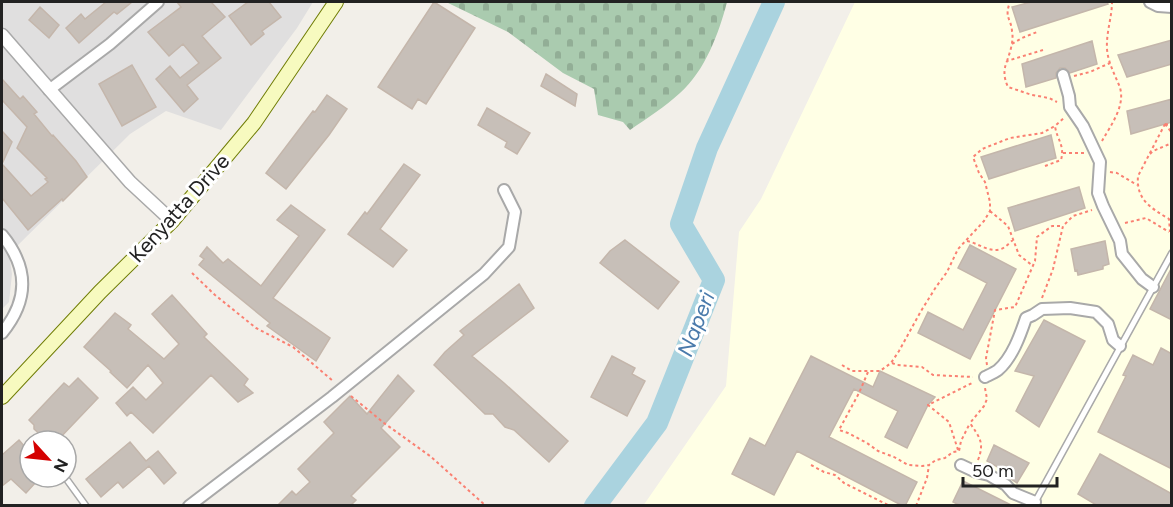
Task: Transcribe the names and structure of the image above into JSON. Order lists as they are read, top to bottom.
{
  "streets": {
    "main road": ["Kenyatta Drive"]
  },
  "water": ["Naperi"],
  "scale_bar": "50 m",
  "north": "bottom right"
}
